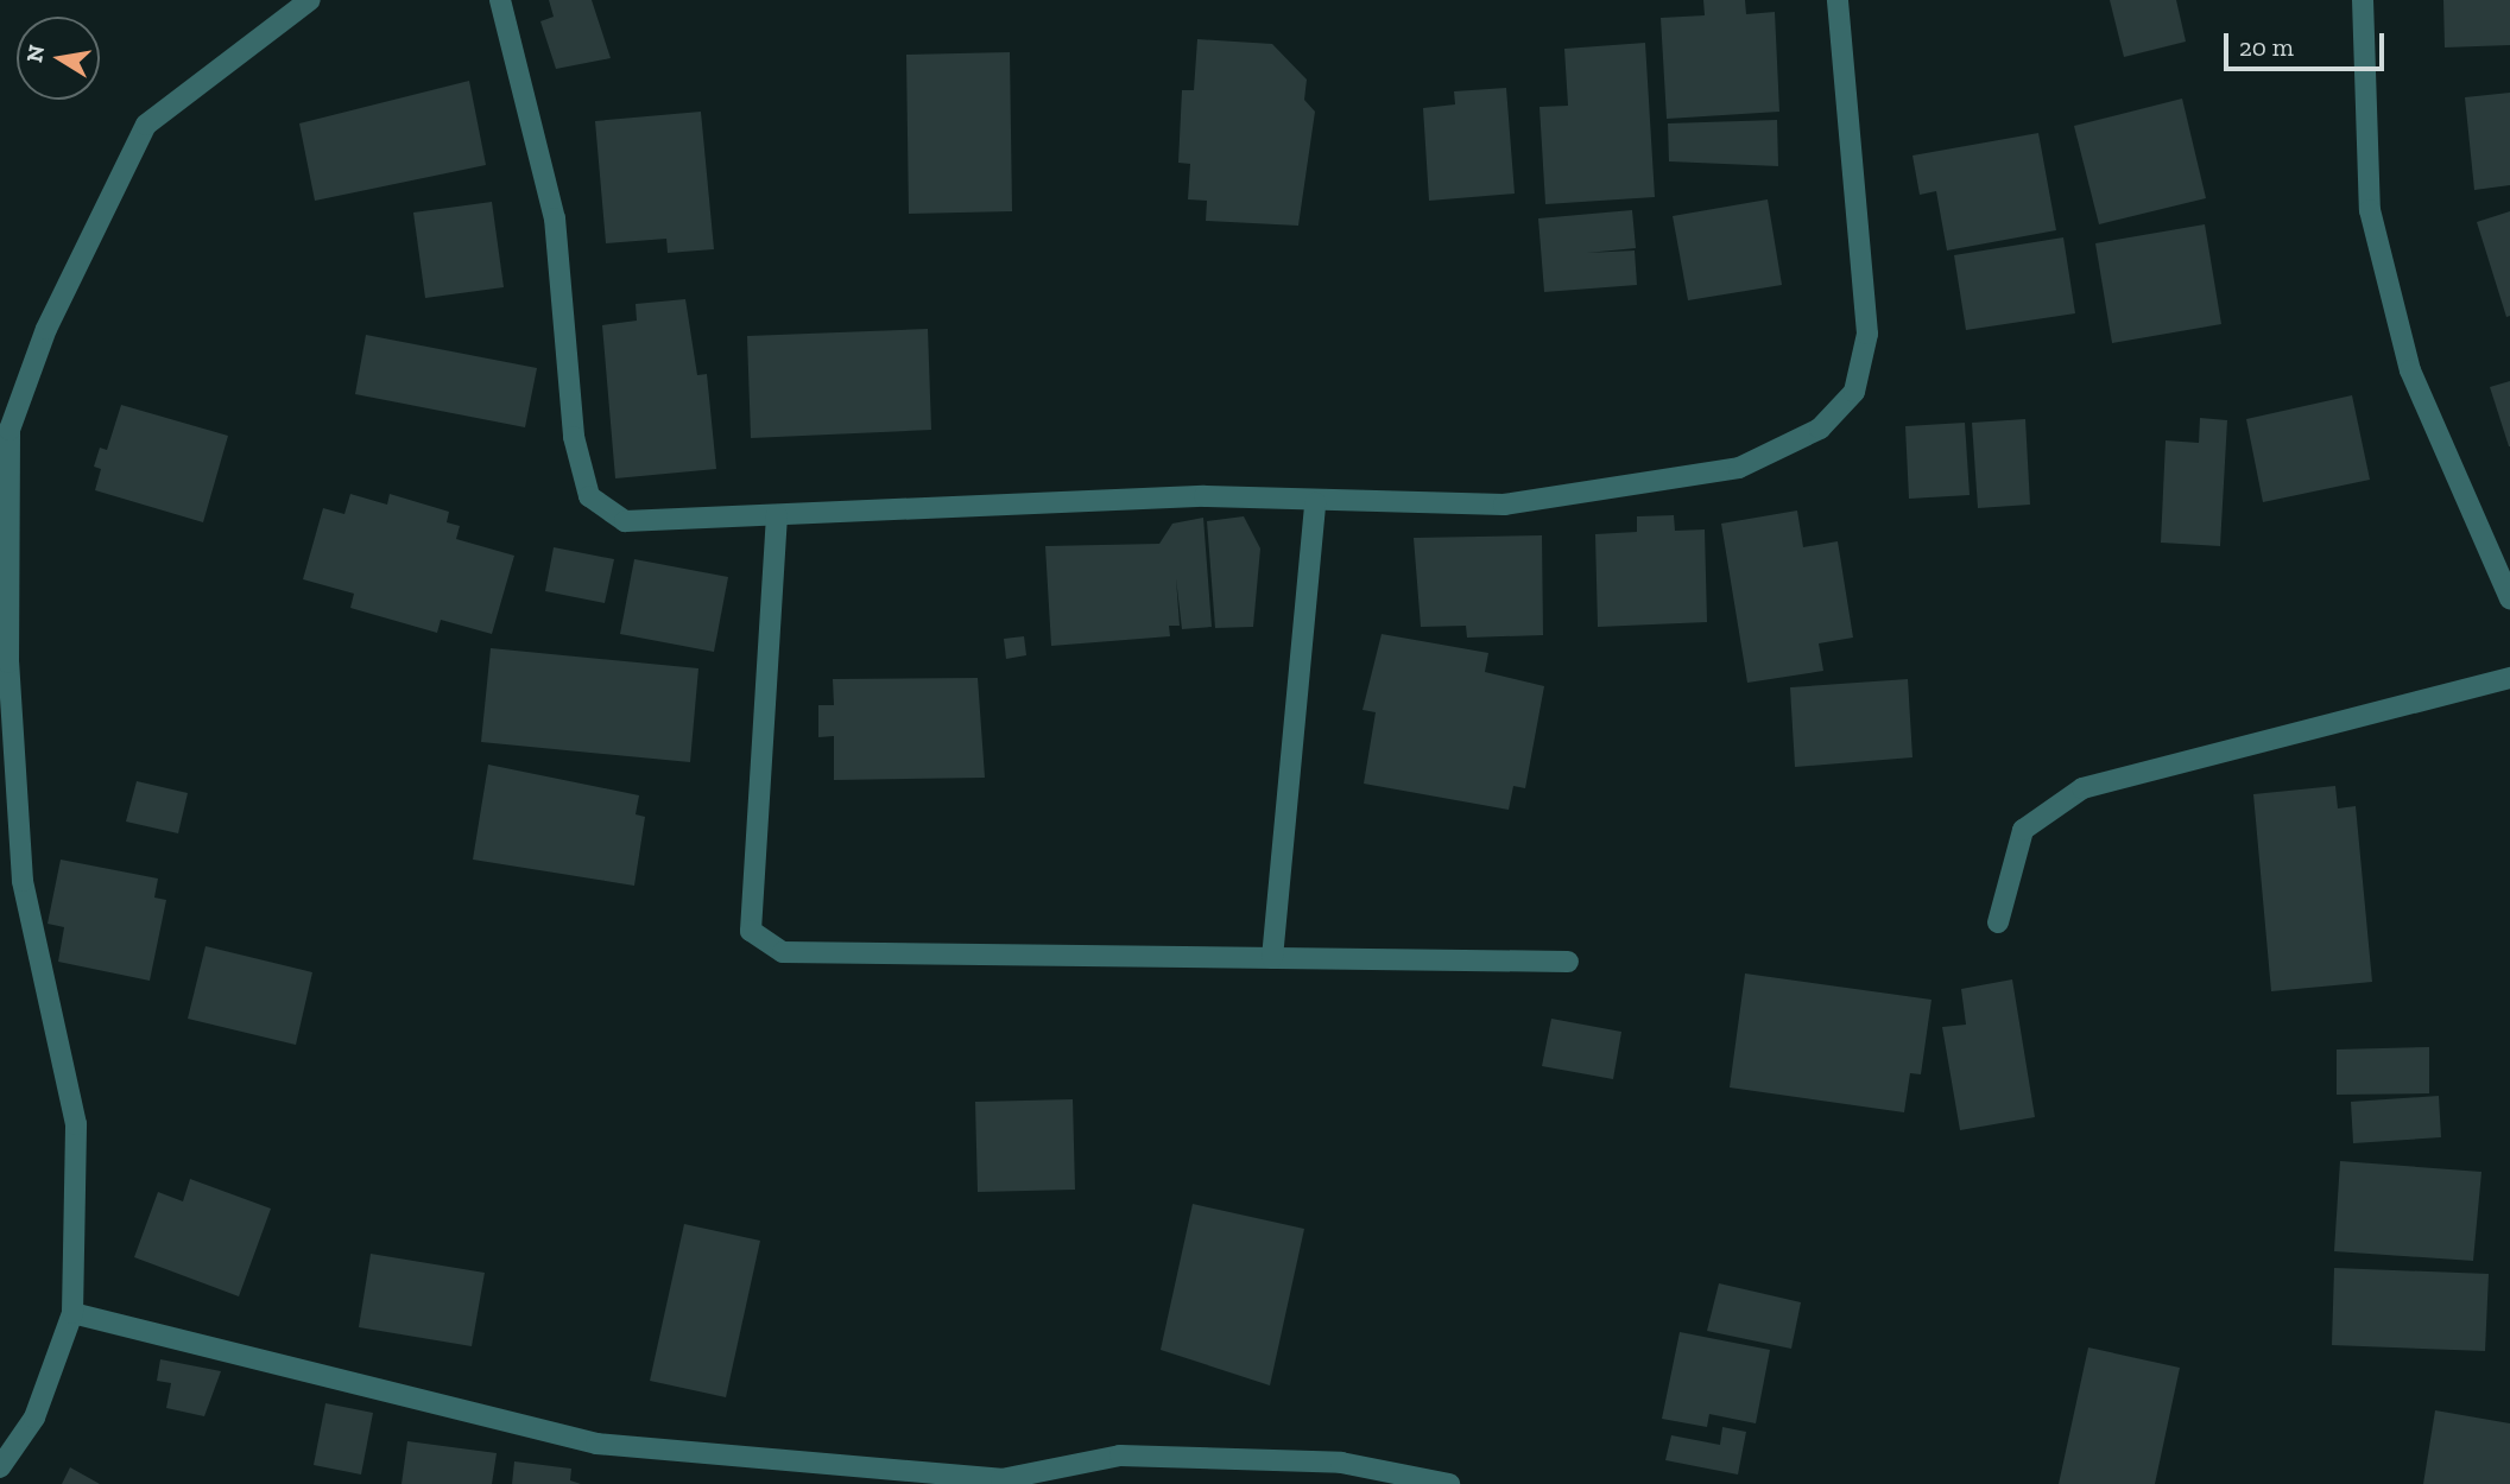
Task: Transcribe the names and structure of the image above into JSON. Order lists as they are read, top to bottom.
{
  "scale_bar": "20 m",
  "north": "left"
}
